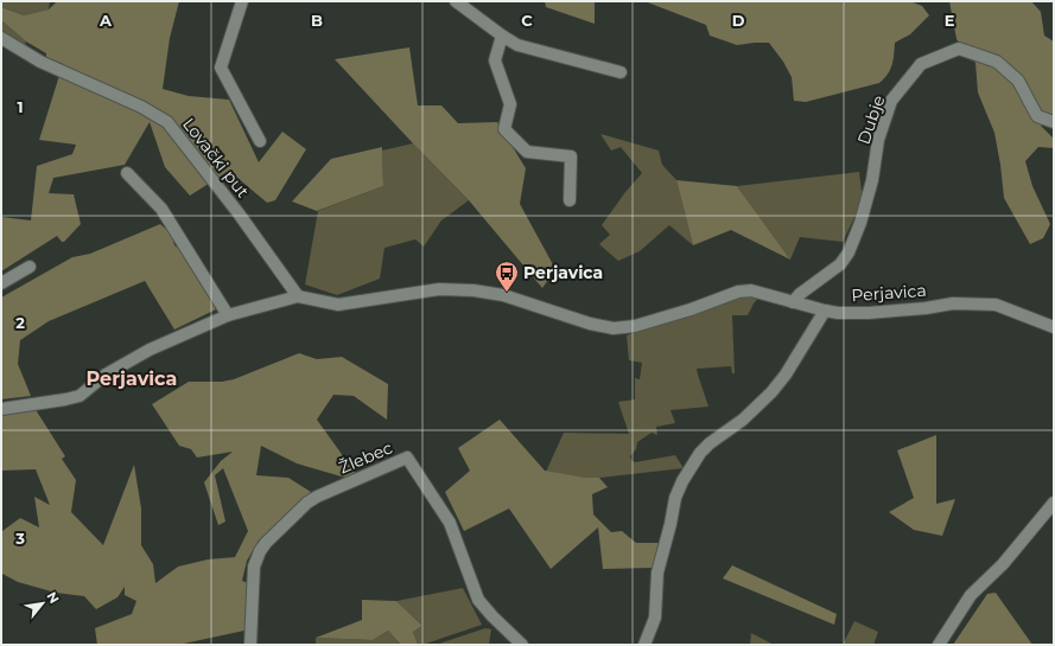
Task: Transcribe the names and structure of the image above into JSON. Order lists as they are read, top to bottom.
{
  "streets": {
    "street": [
      "Dubje",
      "Lovački put",
      "Perjavica",
      "Žlebec"
    ]
  },
  "crossings": [
    ["Dubje", "Perjavica"],
    ["Lovački put", "Perjavica"]
  ],
  "districts": ["Perjavica"],
  "places": {
    "bus stop": ["Perjavica"]
  },
  "north": "top right",
  "grid": {
    "columns": [
      "A",
      "B",
      "C",
      "D",
      "E"
    ],
    "rows": ["1", "2", "3"]
  }
}
